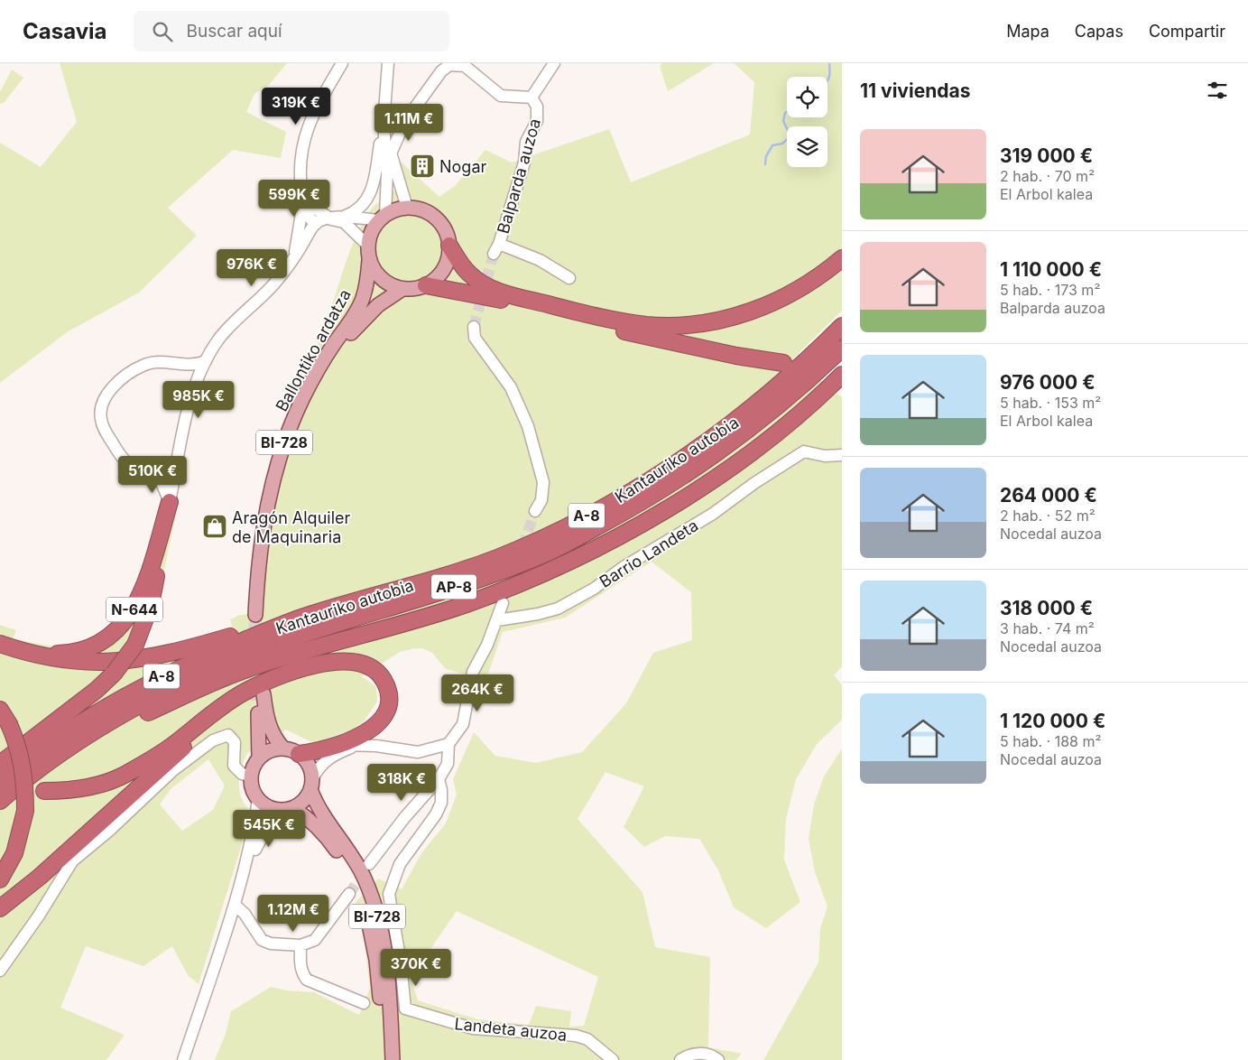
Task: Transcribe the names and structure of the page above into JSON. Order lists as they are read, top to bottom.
{
  "streets": {
    "highway": [
      "Kantauriko autobia",
      "A-8",
      "AP-8",
      "N-644"
    ],
    "main road": ["Ballontiko ardatza", "BI-728"],
    "street": ["Balparda auzoa", "Barrio Landeta", "Landeta auzoa"]
  },
  "crossings": [
    ["Ballontiko ardatza", "BI-728"],
    ["Kantauriko autobia", "N-644"]
  ],
  "places": {
    "building": ["Nogar"],
    "shop": ["Aragón Alquiler de Maquinaria"]
  },
  "page": {
    "header": "Casavia",
    "search": "Buscar aquí",
    "nav": ["Mapa", "Capas", "Compartir"],
    "heading": "11 viviendas",
    "price": [
      "319K €",
      "1.11M €",
      "599K €",
      "976K €",
      "985K €",
      "510K €",
      "264K €",
      "318K €",
      "545K €",
      "1.12M €",
      "370K €"
    ],
    "list": [
      {
        "name": "319 000 €",
        "note": "2 hab. · 70 m² · El Arbol kalea"
      },
      {
        "name": "1 110 000 €",
        "note": "5 hab. · 173 m² · Balparda auzoa"
      },
      {
        "name": "976 000 €",
        "note": "5 hab. · 153 m² · El Arbol kalea"
      },
      {
        "name": "264 000 €",
        "note": "2 hab. · 52 m² · Nocedal auzoa"
      },
      {
        "name": "318 000 €",
        "note": "3 hab. · 74 m² · Nocedal auzoa"
      },
      {
        "name": "1 120 000 €",
        "note": "5 hab. · 188 m² · Nocedal auzoa"
      }
    ]
  }
}
